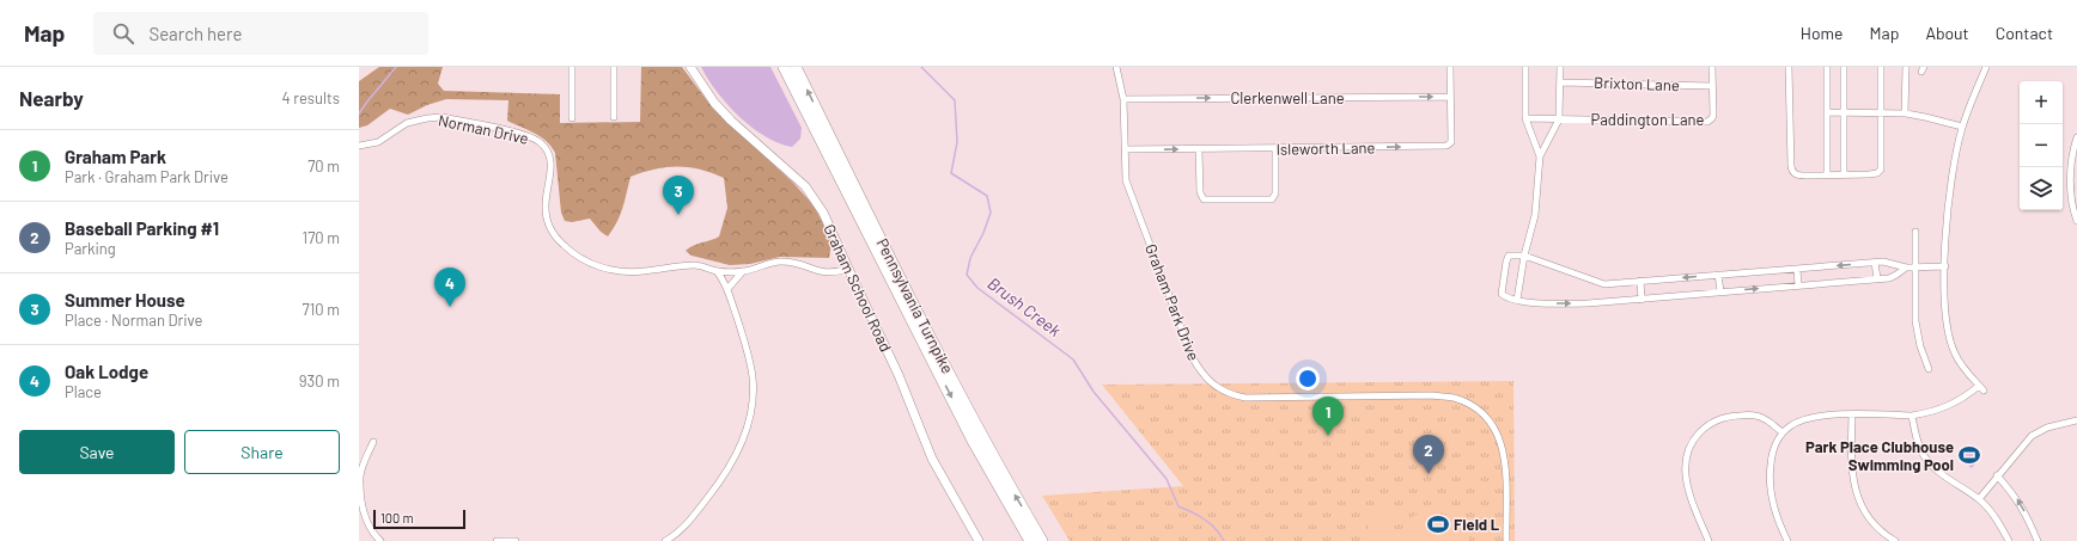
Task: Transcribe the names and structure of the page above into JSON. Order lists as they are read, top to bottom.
{
  "streets": {
    "highway": ["Pennsylvania Turnpike"],
    "street": [
      "Brixton Lane",
      "Clerkenwell Lane",
      "Paddington Lane",
      "Norman Drive",
      "Isleworth Lane",
      "Graham School Road",
      "Graham Park Drive"
    ]
  },
  "crossings": [
    ["Brixton Lane", "Paddington Lane"],
    ["Clerkenwell Lane", "Isleworth Lane"],
    ["Clerkenwell Lane", "Graham Park Drive"],
    ["Norman Drive", "Graham School Road"],
    ["Isleworth Lane", "Graham Park Drive"]
  ],
  "one_way": ["Clerkenwell Lane", "Isleworth Lane"],
  "water": ["Brush Creek"],
  "places": {
    "sports": ["Park Place Clubhouse Swimming Pool", "Field L"]
  },
  "scale_bar": "100 m",
  "page": {
    "header": "Map",
    "search": "Search here",
    "nav": [
      "Home",
      "Map",
      "About",
      "Contact"
    ],
    "heading": ["Nearby", "4 results"],
    "map_buttons": ["+", "−"],
    "list": [
      {
        "mark": "1",
        "name": "Graham Park",
        "note": "Park · Graham Park Drive",
        "value": "70 m"
      },
      {
        "mark": "2",
        "name": "Baseball Parking #1",
        "note": "Parking",
        "value": "170 m"
      },
      {
        "mark": "3",
        "name": "Summer House",
        "note": "Place · Norman Drive",
        "value": "710 m"
      },
      {
        "mark": "4",
        "name": "Oak Lodge",
        "note": "Place",
        "value": "930 m"
      }
    ],
    "pins": [
      "3",
      "4",
      "1",
      "2"
    ],
    "buttons": ["Save", "Share"],
    "scale": "100 m"
  }
}
